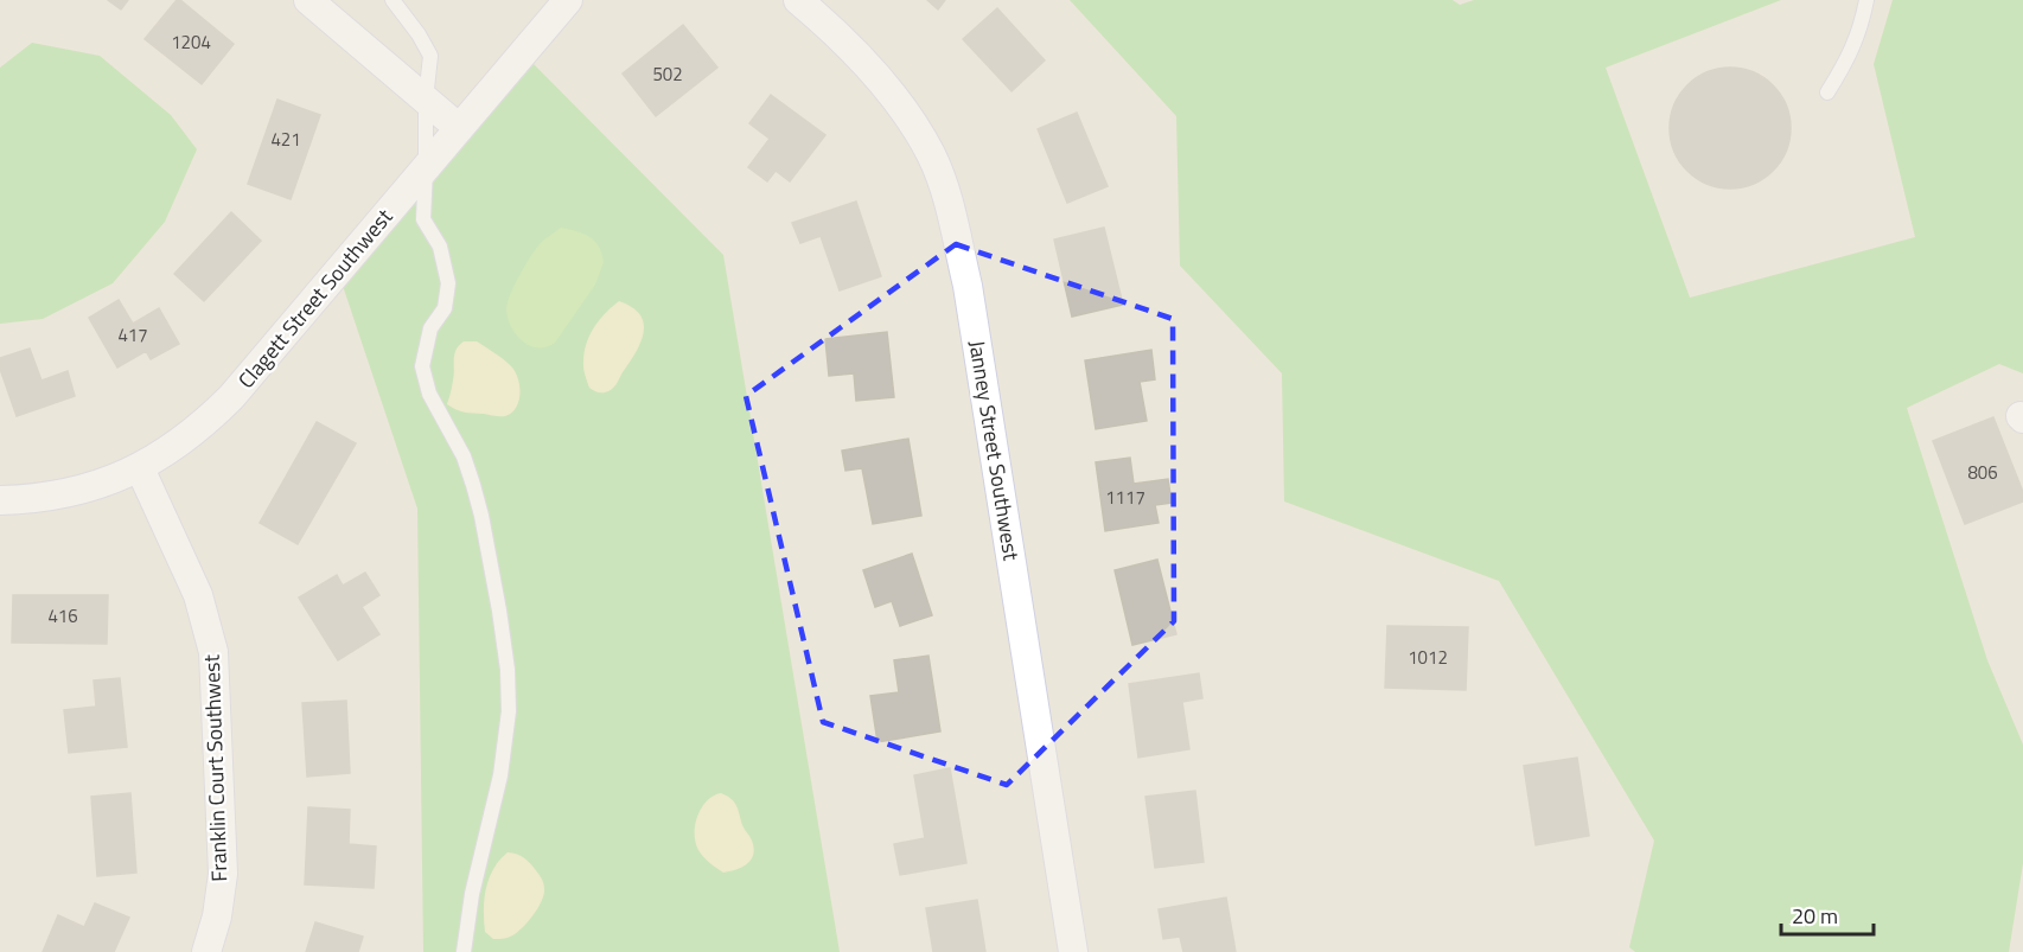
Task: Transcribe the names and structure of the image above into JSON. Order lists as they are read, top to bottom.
{
  "streets": {
    "street": ["Clagett Street Southwest", "Janney Street Southwest", "Franklin Court Southwest"]
  },
  "crossings": [
    ["Clagett Street Southwest", "Franklin Court Southwest"]
  ],
  "house_numbers": [
    "1204",
    "502",
    "421",
    "417",
    "806",
    "1117",
    "416",
    "1012"
  ],
  "scale_bar": "20 m"
}
